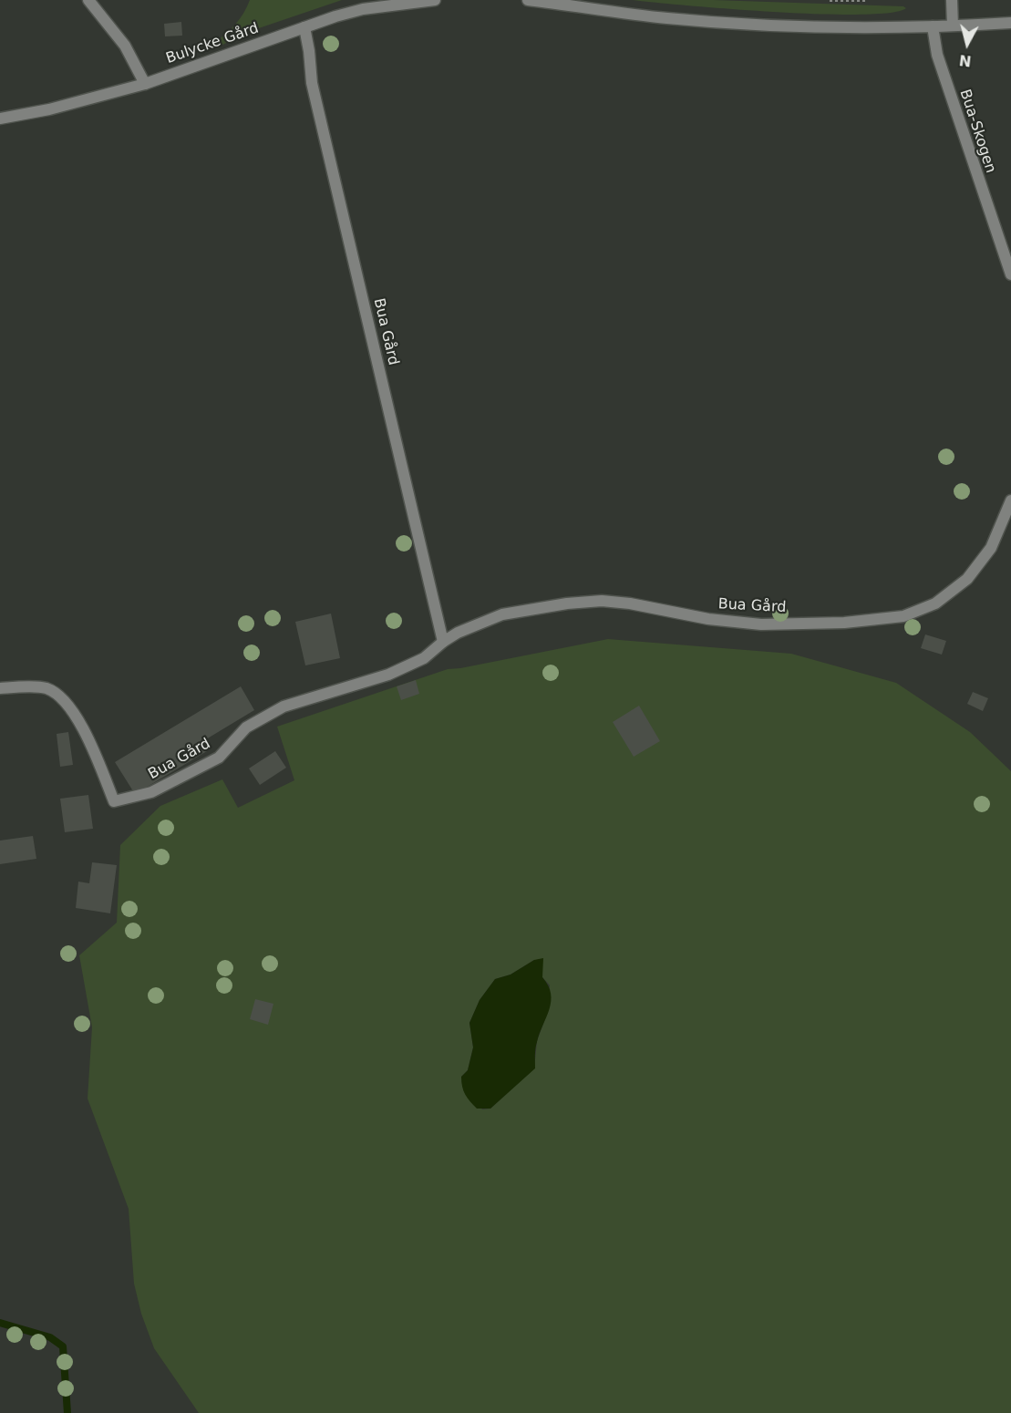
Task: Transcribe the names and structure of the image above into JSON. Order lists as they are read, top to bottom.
{
  "streets": {
    "street": ["Bulycke Gård", "Bua-Skogen", "Bua Gård"]
  },
  "crossings": [
    ["Bulycke Gård", "Bua Gård"]
  ],
  "north": "bottom"
}
